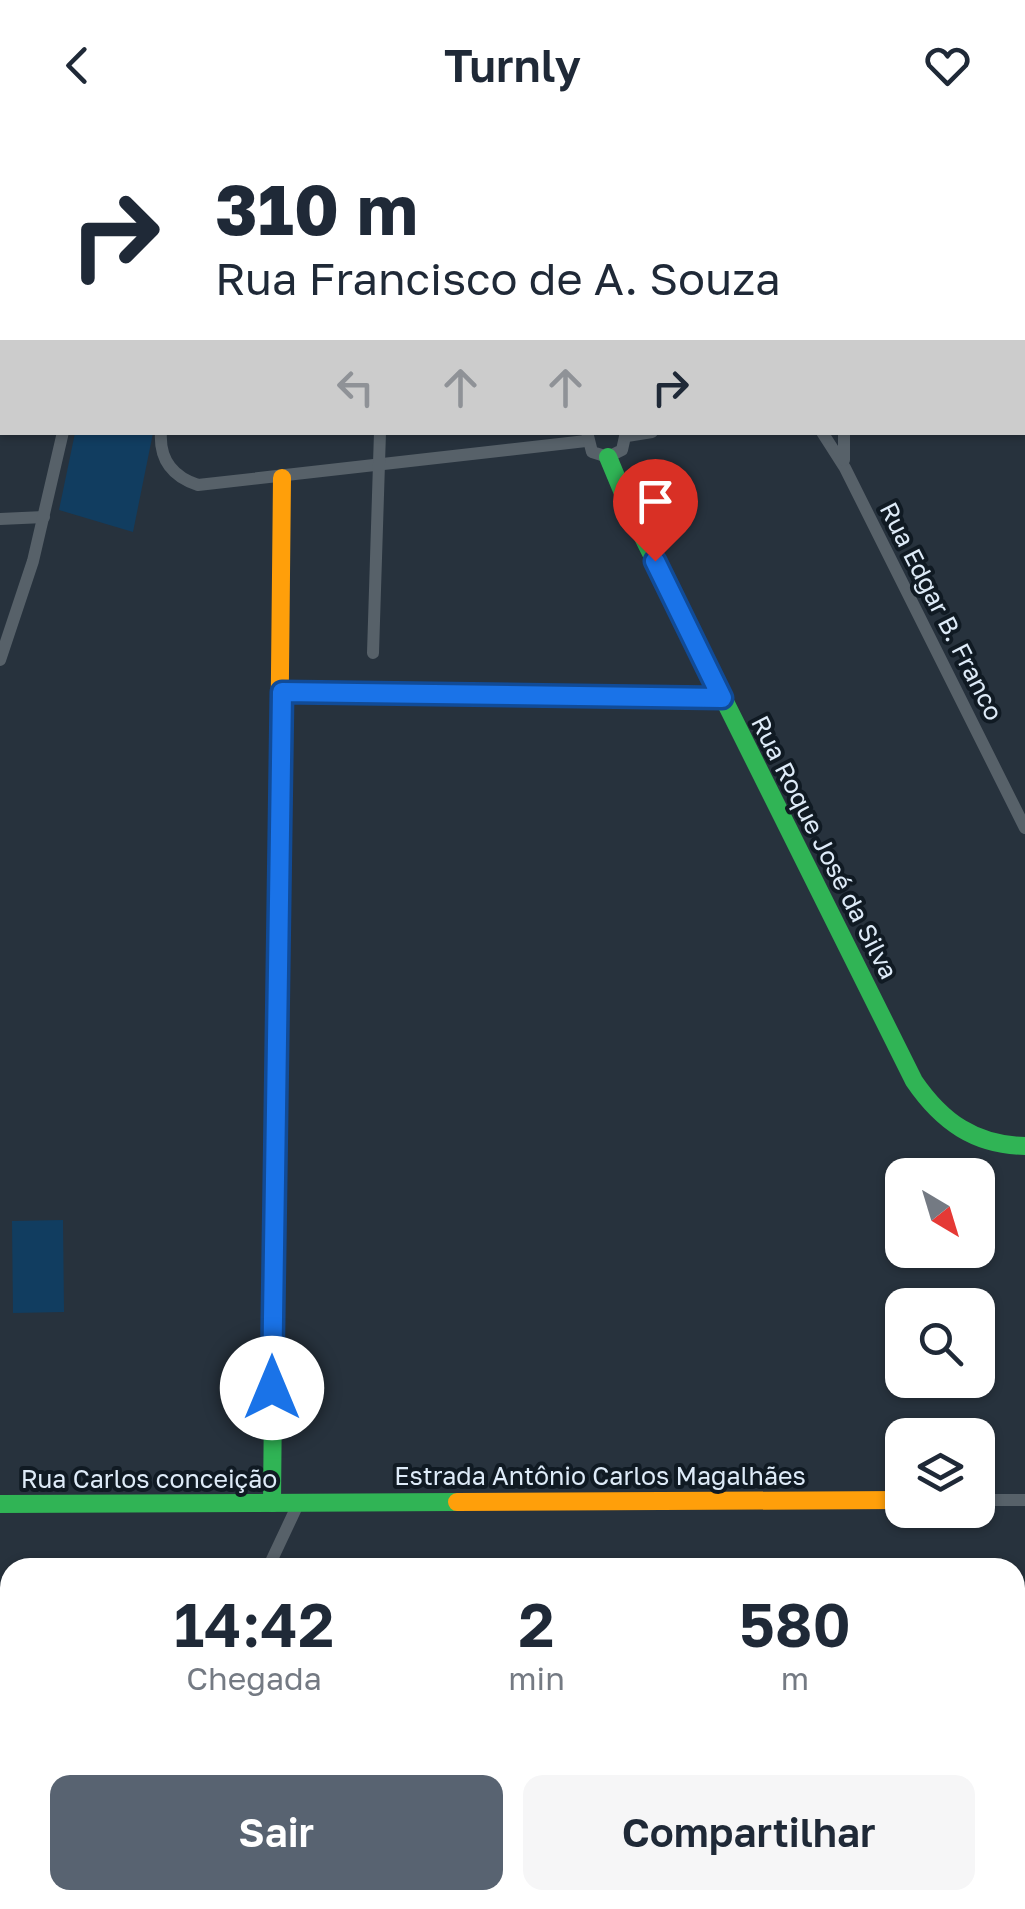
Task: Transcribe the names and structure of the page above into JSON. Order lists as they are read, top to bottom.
{
  "streets": {
    "street": [
      "Rua Edgar B. Franco",
      "Rua Roque José da Silva",
      "Estrada Antônio Carlos Magalhães",
      "Rua Carlos conceição"
    ]
  },
  "crossings": [
    ["Estrada Antônio Carlos Magalhães", "Rua Carlos conceição"]
  ],
  "north": "bottom right",
  "page": {
    "header": "Turnly",
    "turn": ["310 m", "Rua Francisco de A. Souza"],
    "eta": [
      "14:42",
      "Chegada",
      "2",
      "min",
      "580",
      "m"
    ],
    "buttons": ["Sair", "Compartilhar"]
  }
}
